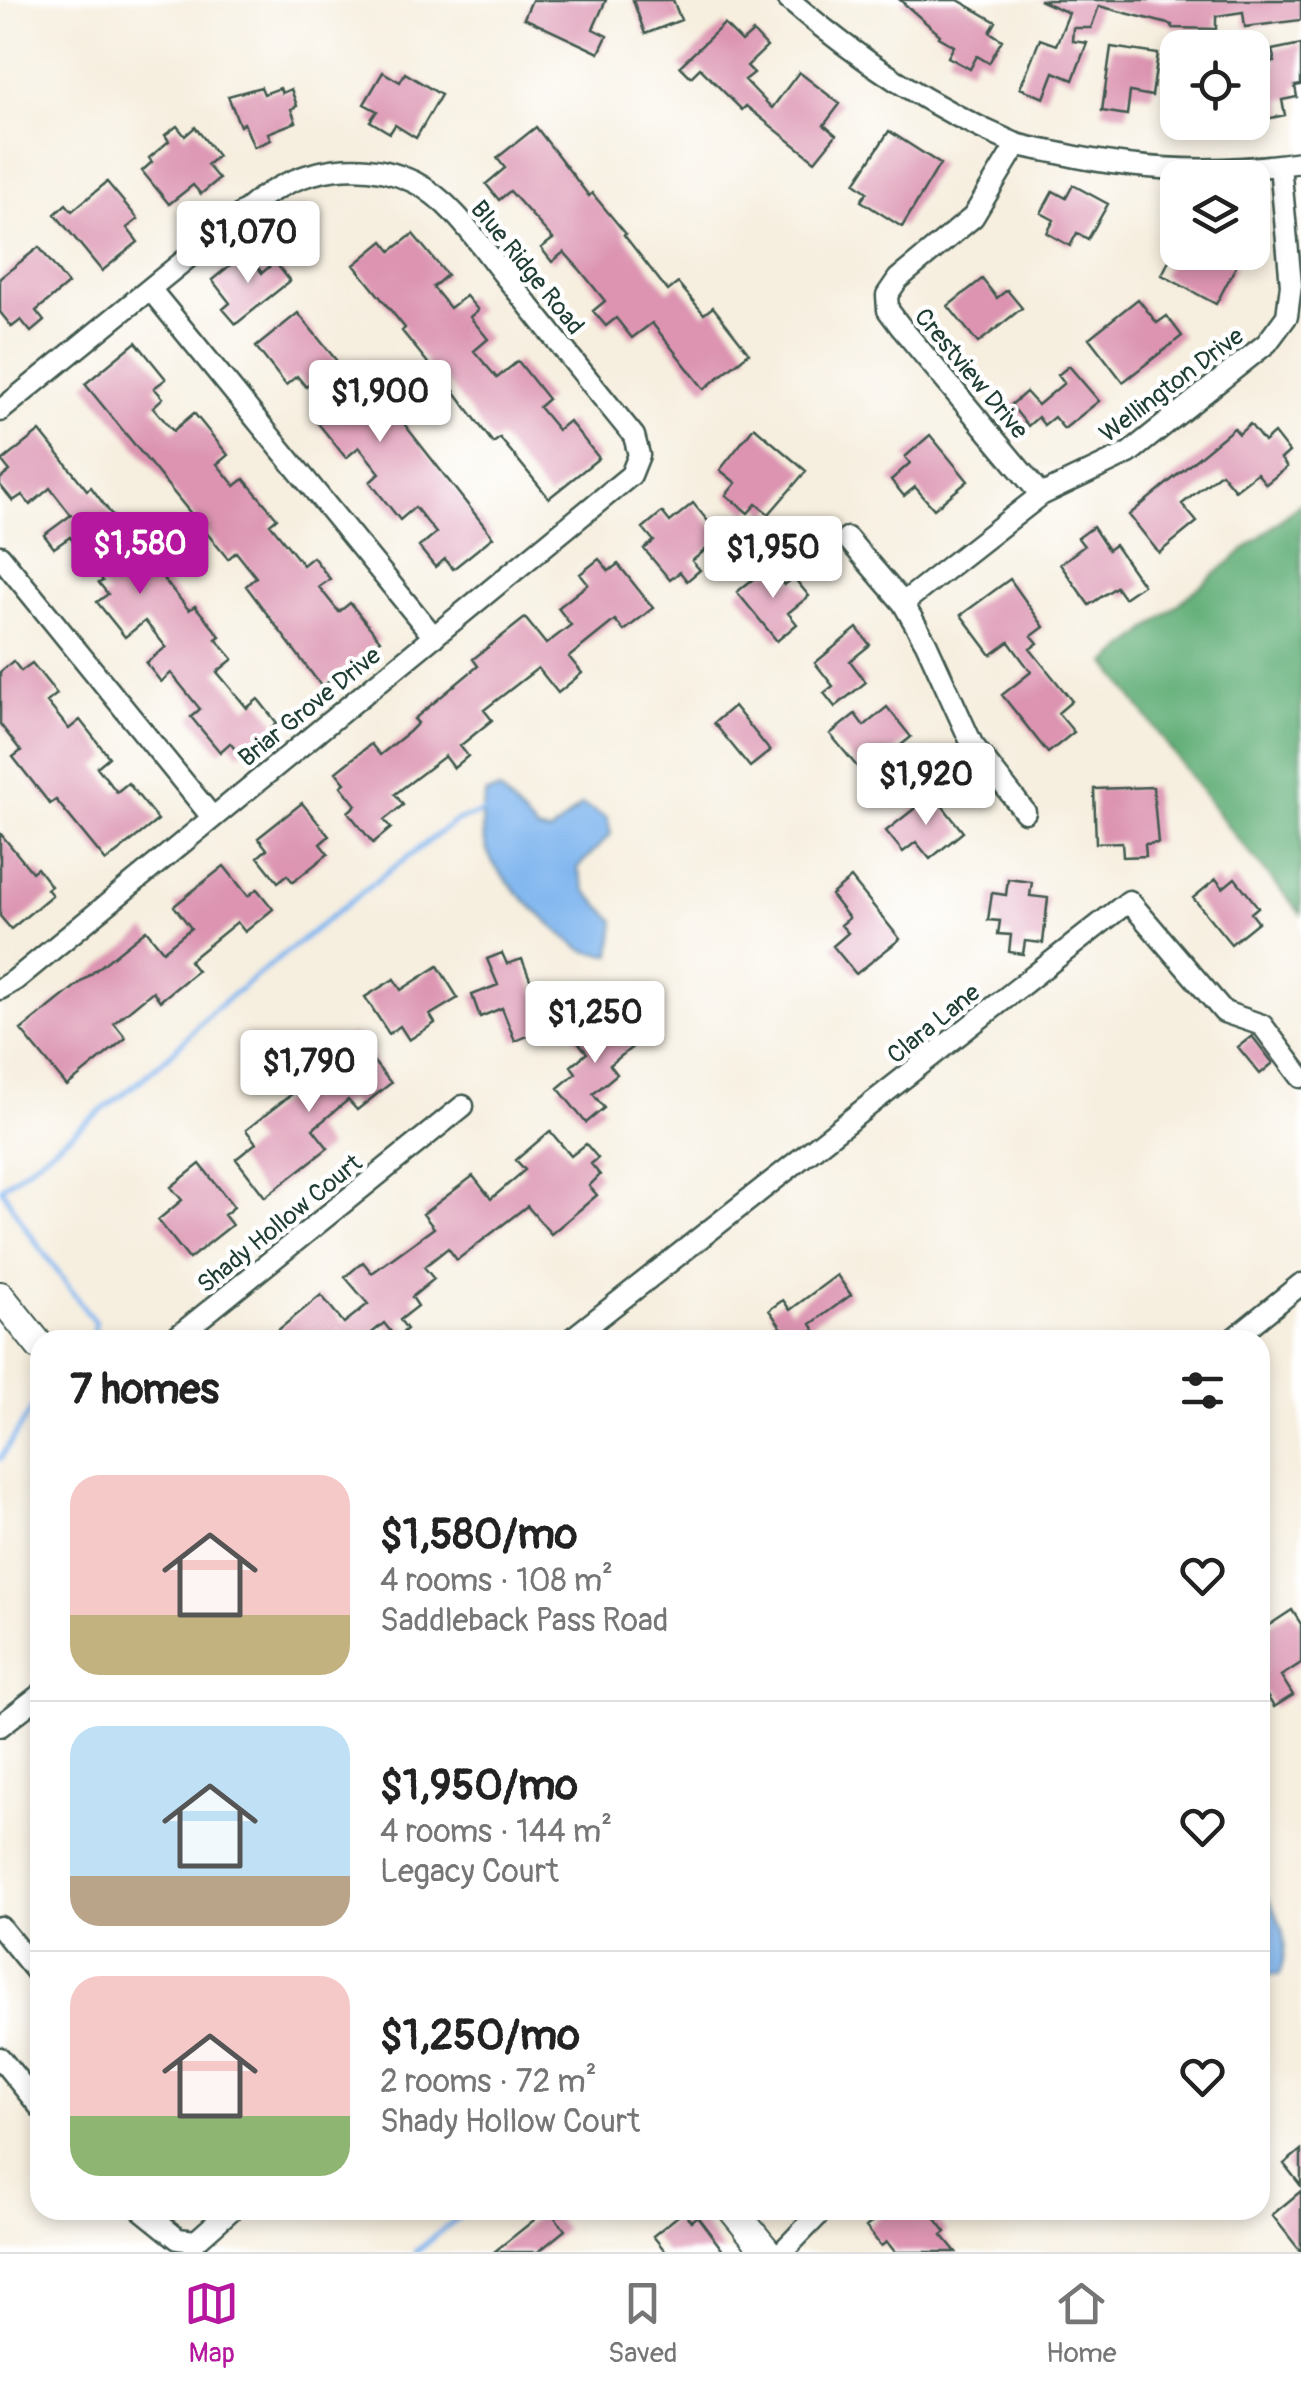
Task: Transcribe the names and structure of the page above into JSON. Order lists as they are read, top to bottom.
{
  "streets": {
    "street": [
      "Blue Ridge Road",
      "Crestview Drive",
      "Wellington Drive",
      "Briar Grove Drive",
      "Clara Lane",
      "Shady Hollow Court"
    ]
  },
  "crossings": [
    ["Blue Ridge Road", "Briar Grove Drive"],
    ["Crestview Drive", "Wellington Drive"]
  ],
  "page": {
    "price": [
      "$1,070",
      "$1,900",
      "$1,580",
      "$1,950",
      "$1,920",
      "$1,250",
      "$1,790"
    ],
    "heading": "7 homes",
    "list": [
      {
        "name": "$1,580/mo",
        "note": "4 rooms · 108 m² · Saddleback Pass Road"
      },
      {
        "name": "$1,950/mo",
        "note": "4 rooms · 144 m² · Legacy Court"
      },
      {
        "name": "$1,250/mo",
        "note": "2 rooms · 72 m² · Shady Hollow Court"
      }
    ],
    "tabs": ["Map", "Saved", "Home"]
  }
}
